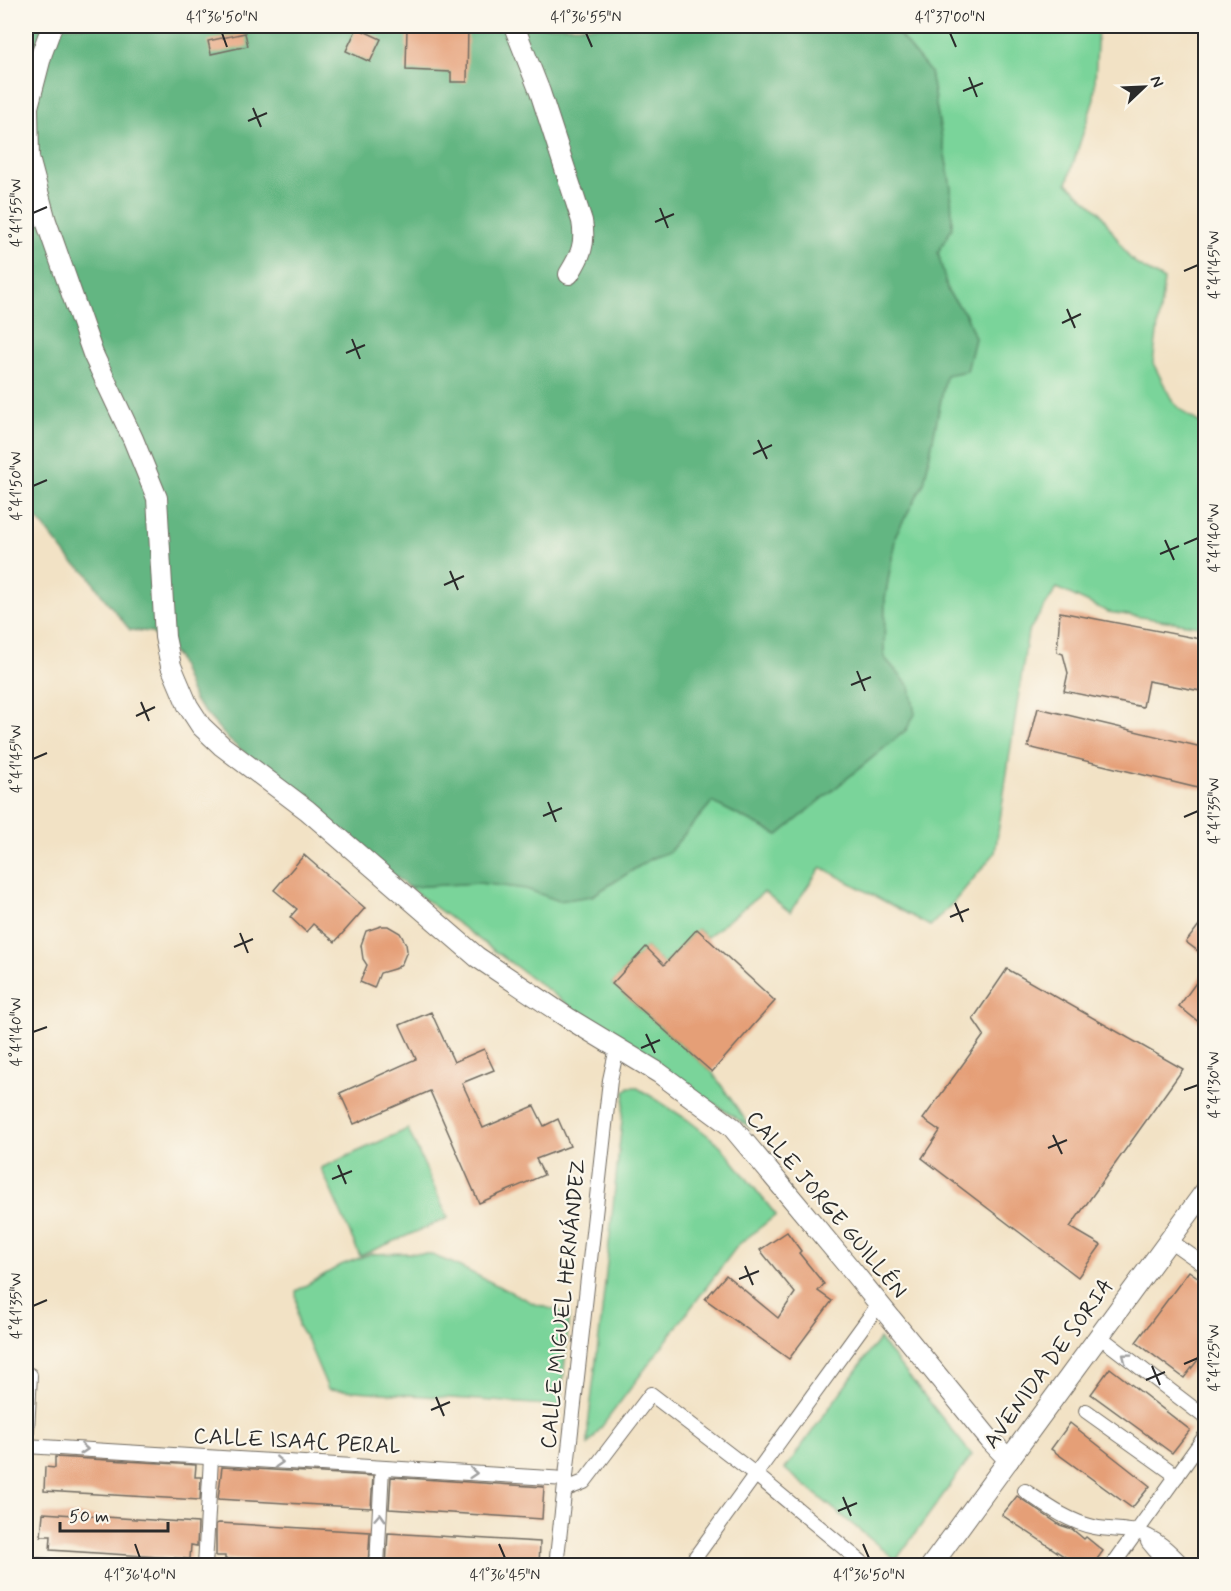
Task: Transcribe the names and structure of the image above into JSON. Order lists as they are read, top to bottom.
{
  "streets": {
    "street": [
      "CALLE JORGE GUILLÉN",
      "CALLE MIGUEL HERNÁNDEZ",
      "AVENIDA DE SORIA",
      "CALLE ISAAC PERAL"
    ]
  },
  "crossings": [
    ["CALLE JORGE GUILLÉN", "CALLE MIGUEL HERNÁNDEZ"],
    ["CALLE JORGE GUILLÉN", "AVENIDA DE SORIA"],
    ["CALLE MIGUEL HERNÁNDEZ", "CALLE ISAAC PERAL"]
  ],
  "one_way": ["CALLE ISAAC PERAL"],
  "scale_bar": "50 m",
  "north": "top right",
  "coordinates": [
    "41°36'50\"N",
    "41°36'55\"N",
    "41°37'00\"N",
    "4°41'55\"W",
    "4°41'45\"W",
    "4°41'50\"W",
    "4°41'40\"W",
    "4°41'35\"W",
    "4°41'30\"W",
    "4°41'25\"W",
    "41°36'40\"N",
    "41°36'45\"N"
  ]
}
